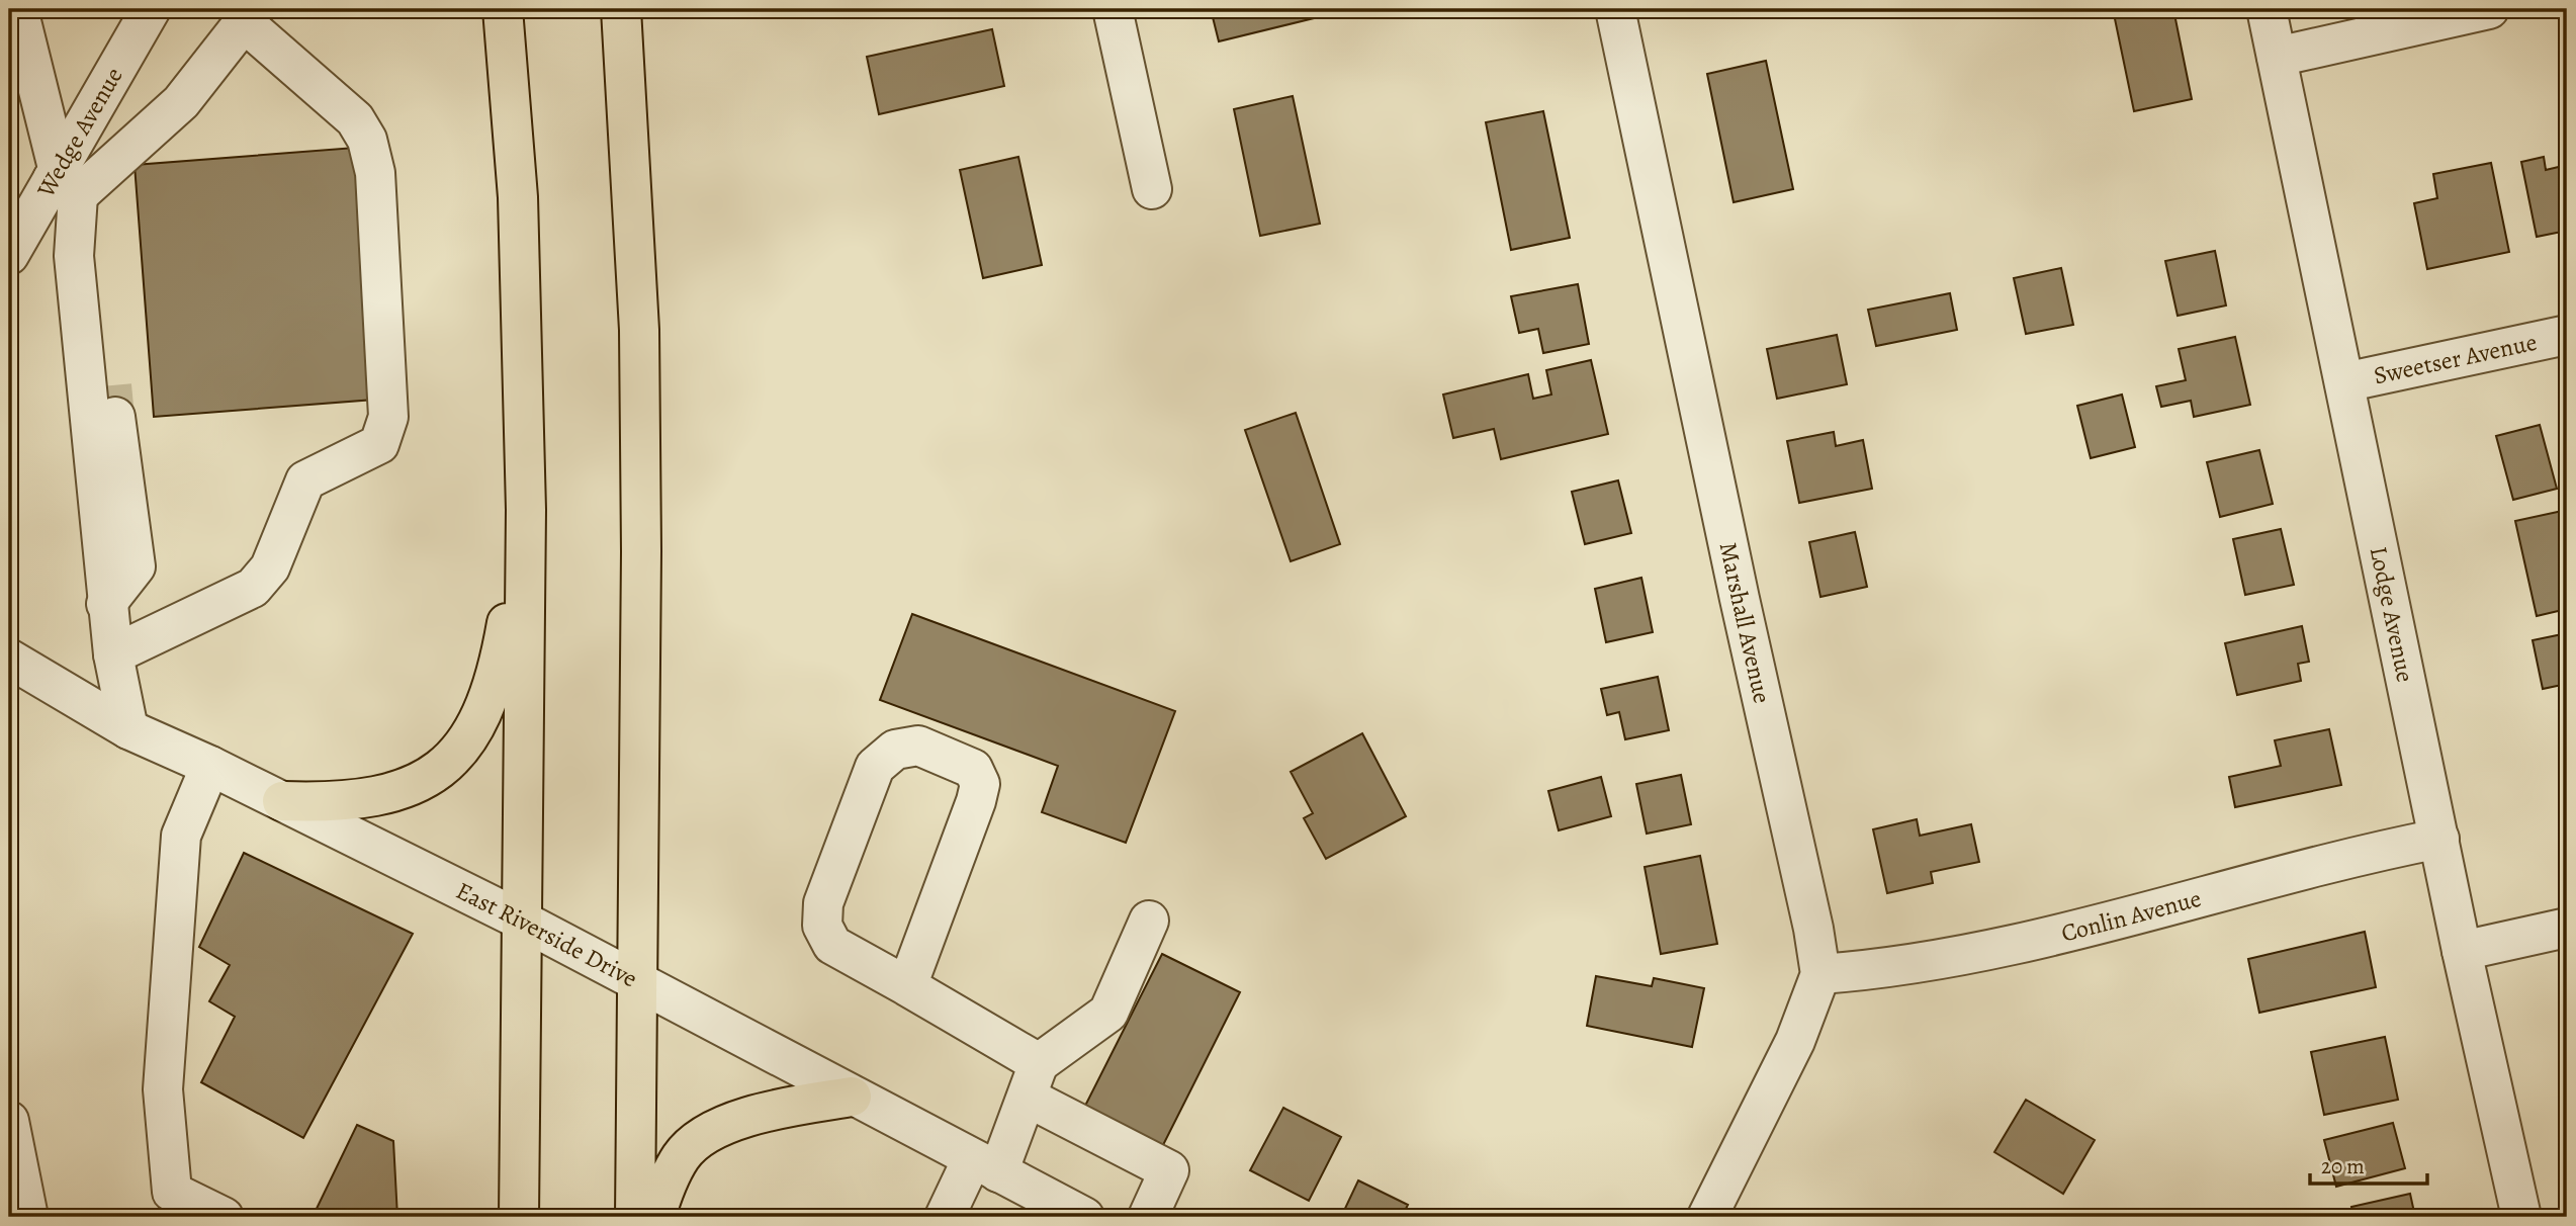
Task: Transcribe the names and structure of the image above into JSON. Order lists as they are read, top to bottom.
{
  "streets": {
    "street": [
      "Wedge Avenue",
      "Sweetser Avenue",
      "Lodge Avenue",
      "Marshall Avenue",
      "Conlin Avenue",
      "East Riverside Drive"
    ]
  },
  "crossings": [
    ["Sweetser Avenue", "Lodge Avenue"],
    ["Lodge Avenue", "Conlin Avenue"],
    ["Marshall Avenue", "Conlin Avenue"]
  ],
  "scale_bar": "20 m"
}
